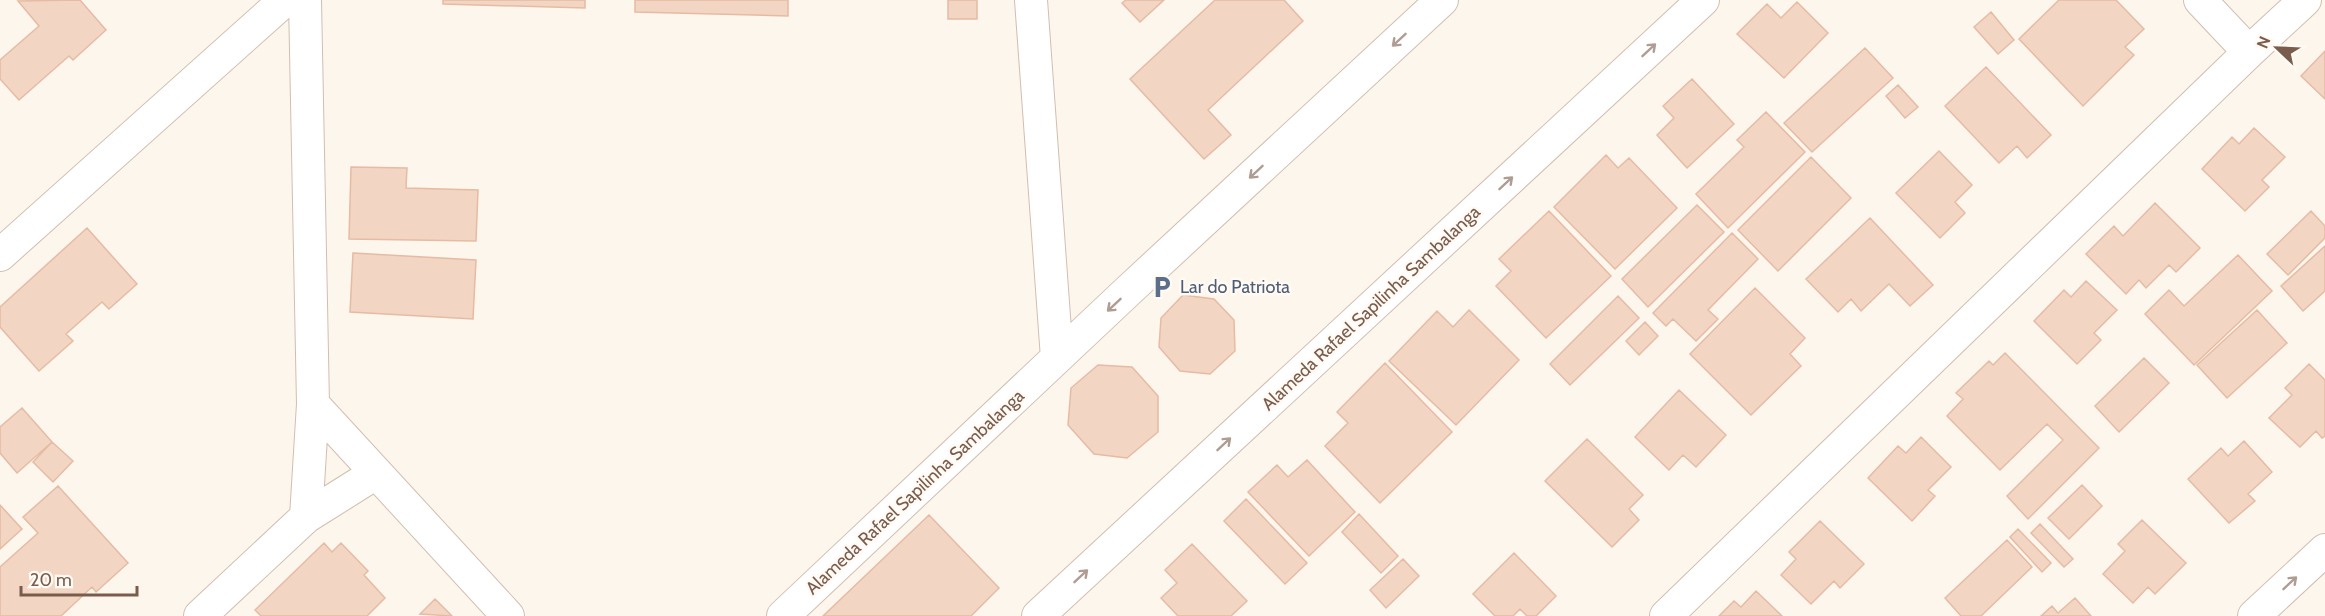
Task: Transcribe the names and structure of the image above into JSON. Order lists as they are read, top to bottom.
{
  "streets": {
    "street": ["Alameda Rafael Sapilinha Sambalanga"]
  },
  "places": {
    "parking": ["Lar do Patriota"]
  },
  "scale_bar": "20 m",
  "north": "top left"
}
